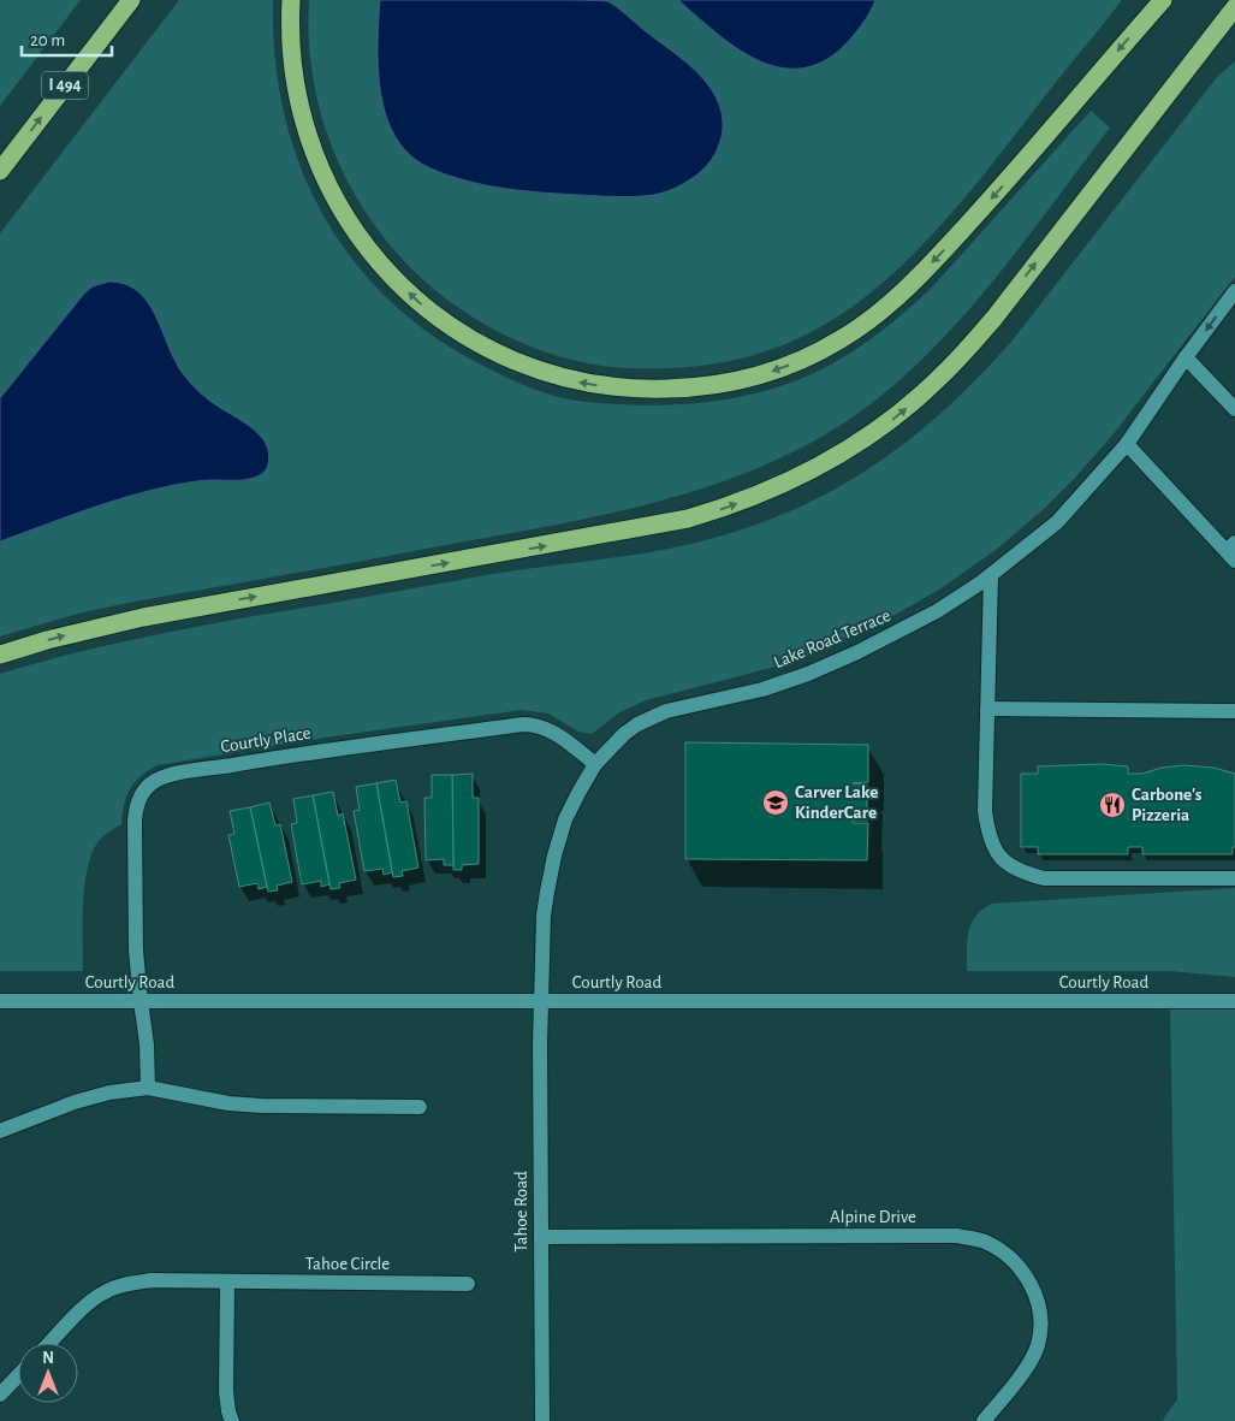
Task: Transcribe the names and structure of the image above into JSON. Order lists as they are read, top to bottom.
{
  "streets": {
    "highway": ["I 494"],
    "street": [
      "Lake Road Terrace",
      "Courtly Place",
      "Courtly Road",
      "Tahoe Road",
      "Alpine Drive",
      "Tahoe Circle"
    ]
  },
  "crossings": [
    ["Lake Road Terrace", "Courtly Place"],
    ["Lake Road Terrace", "Courtly Road"],
    ["Lake Road Terrace", "Tahoe Road"],
    ["Courtly Place", "Courtly Road"],
    ["Courtly Road", "Tahoe Road"],
    ["Tahoe Road", "Alpine Drive"]
  ],
  "places": {
    "school or university": ["Carver Lake KinderCare"],
    "restaurant": ["Carbone's Pizzeria"]
  },
  "scale_bar": "20 m",
  "north": "top"
}
